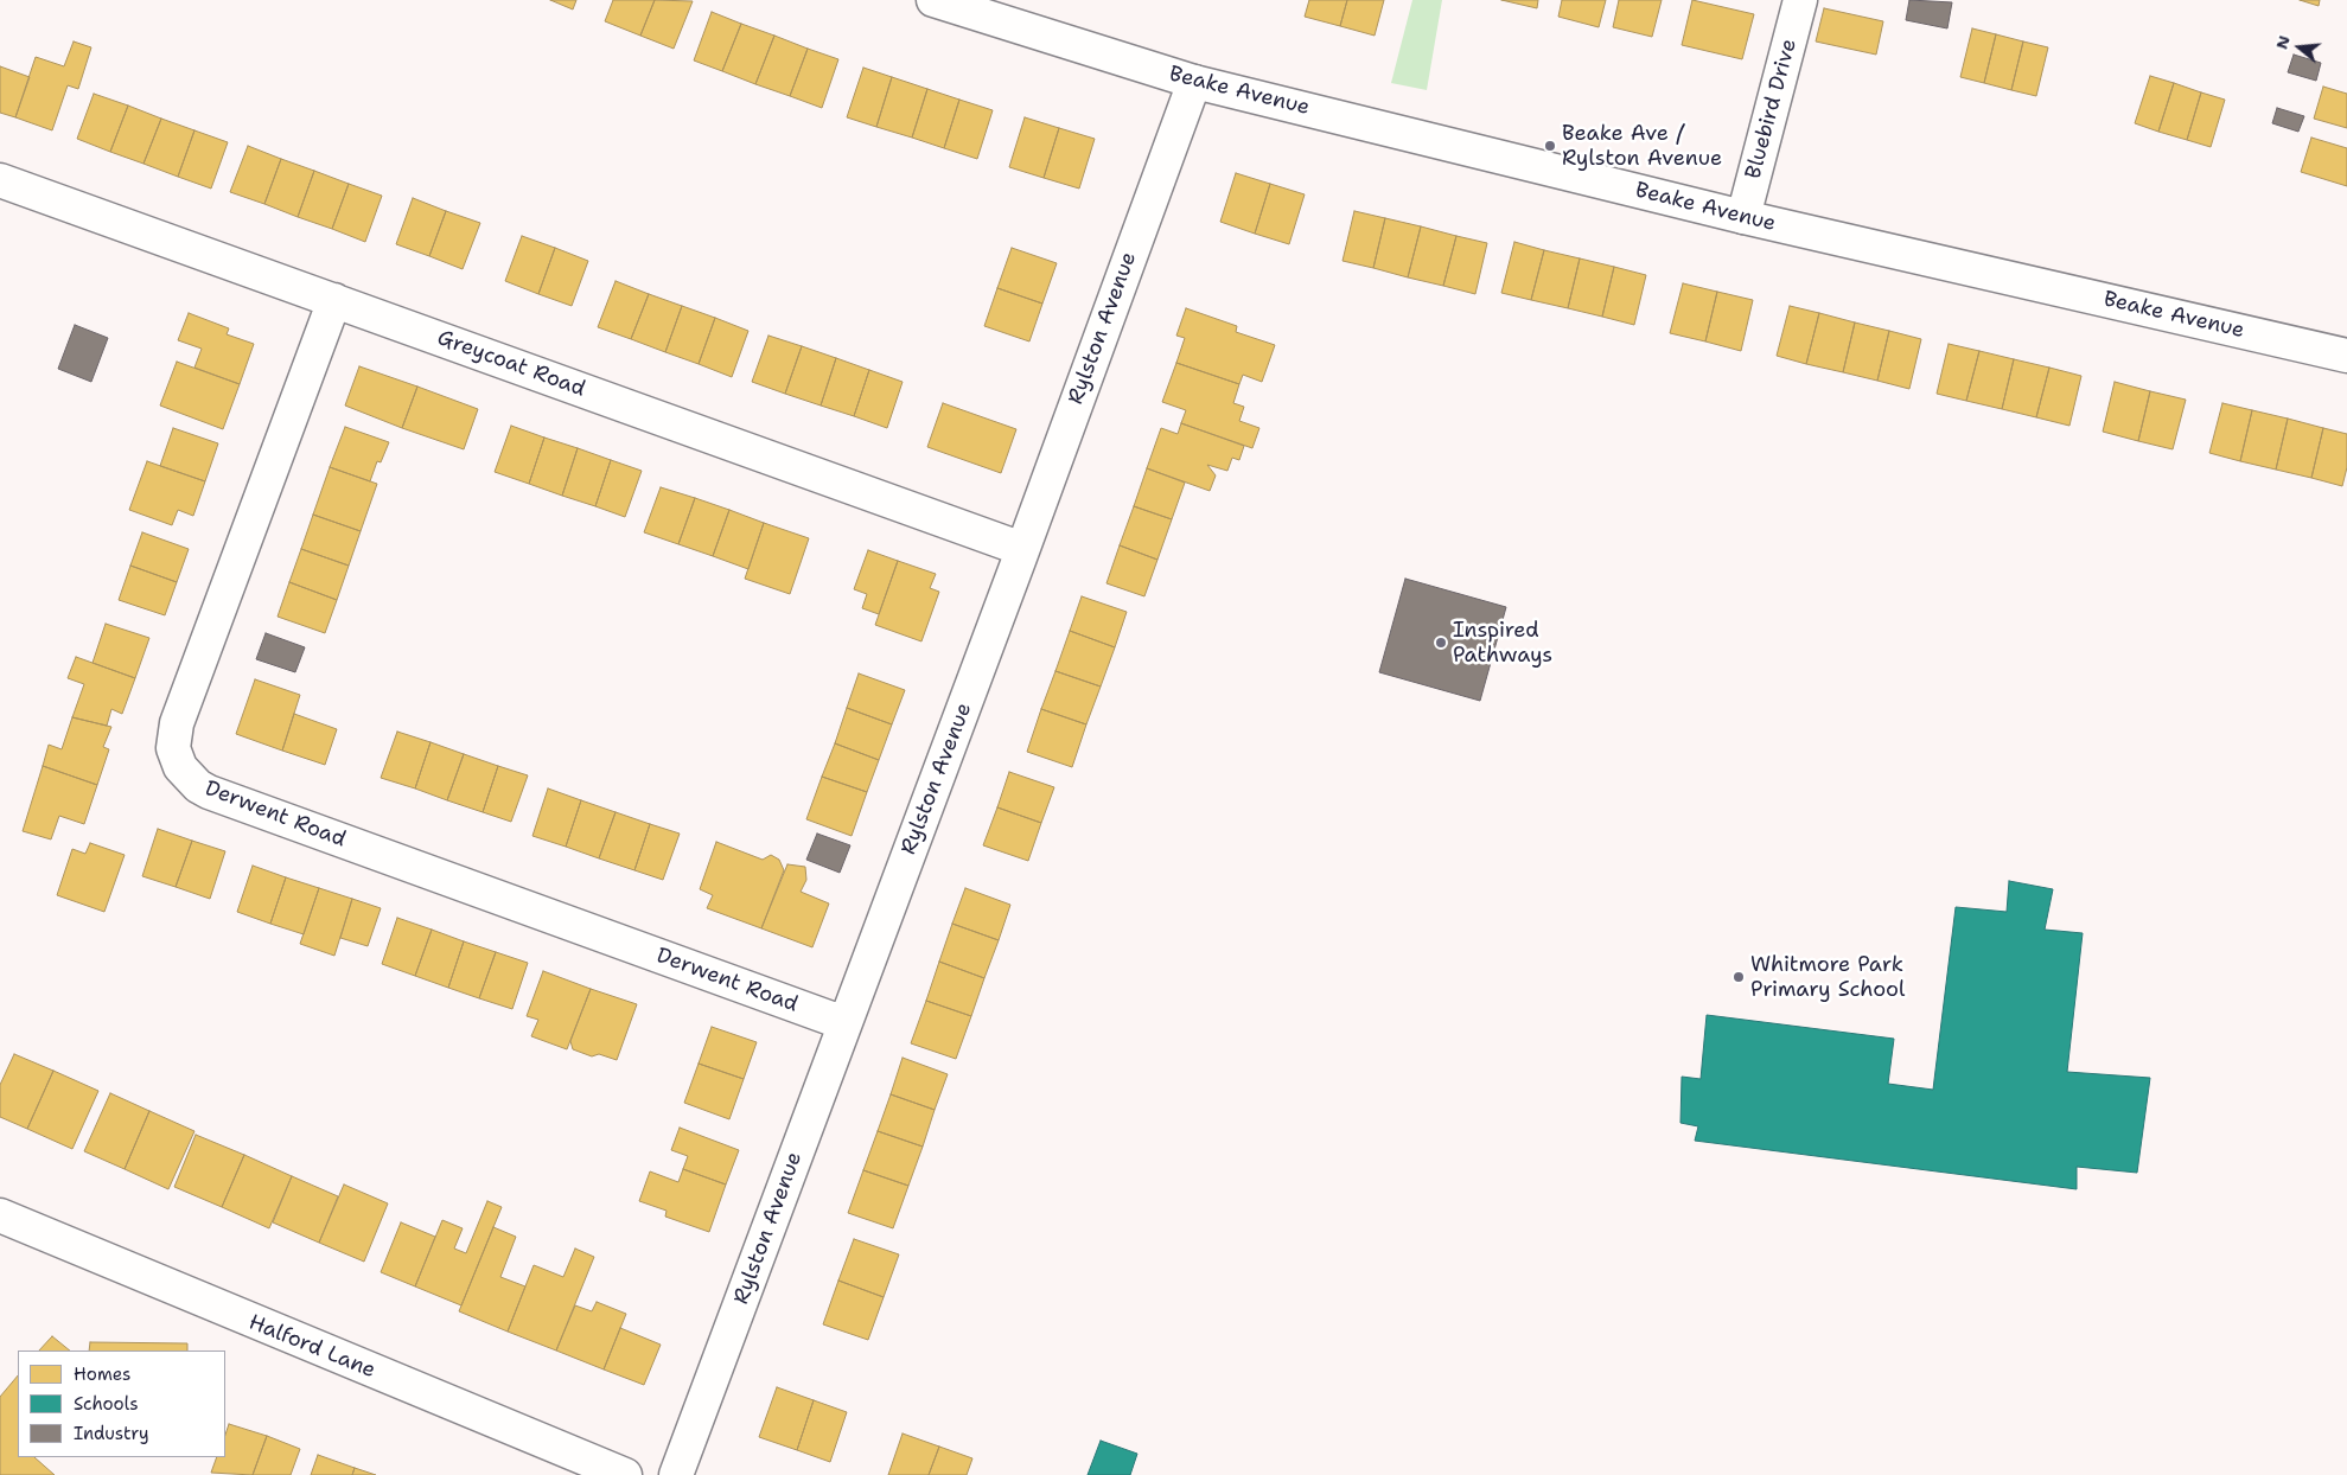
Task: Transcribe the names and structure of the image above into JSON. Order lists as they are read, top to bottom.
{
  "streets": {
    "street": [
      "Beake Avenue",
      "Bluebird Drive",
      "Rylston Avenue",
      "Greycoat Road",
      "Derwent Road",
      "Halford Lane"
    ]
  },
  "crossings": [
    ["Beake Avenue", "Bluebird Drive"],
    ["Beake Avenue", "Rylston Avenue"],
    ["Rylston Avenue", "Greycoat Road"],
    ["Rylston Avenue", "Derwent Road"],
    ["Greycoat Road", "Derwent Road"]
  ],
  "places": ["Beake Ave / Rylston Avenue", "Inspired Pathways", "Whitmore Park Primary School"],
  "legend": ["Homes", "Schools", "Industry"],
  "north": "left"
}
